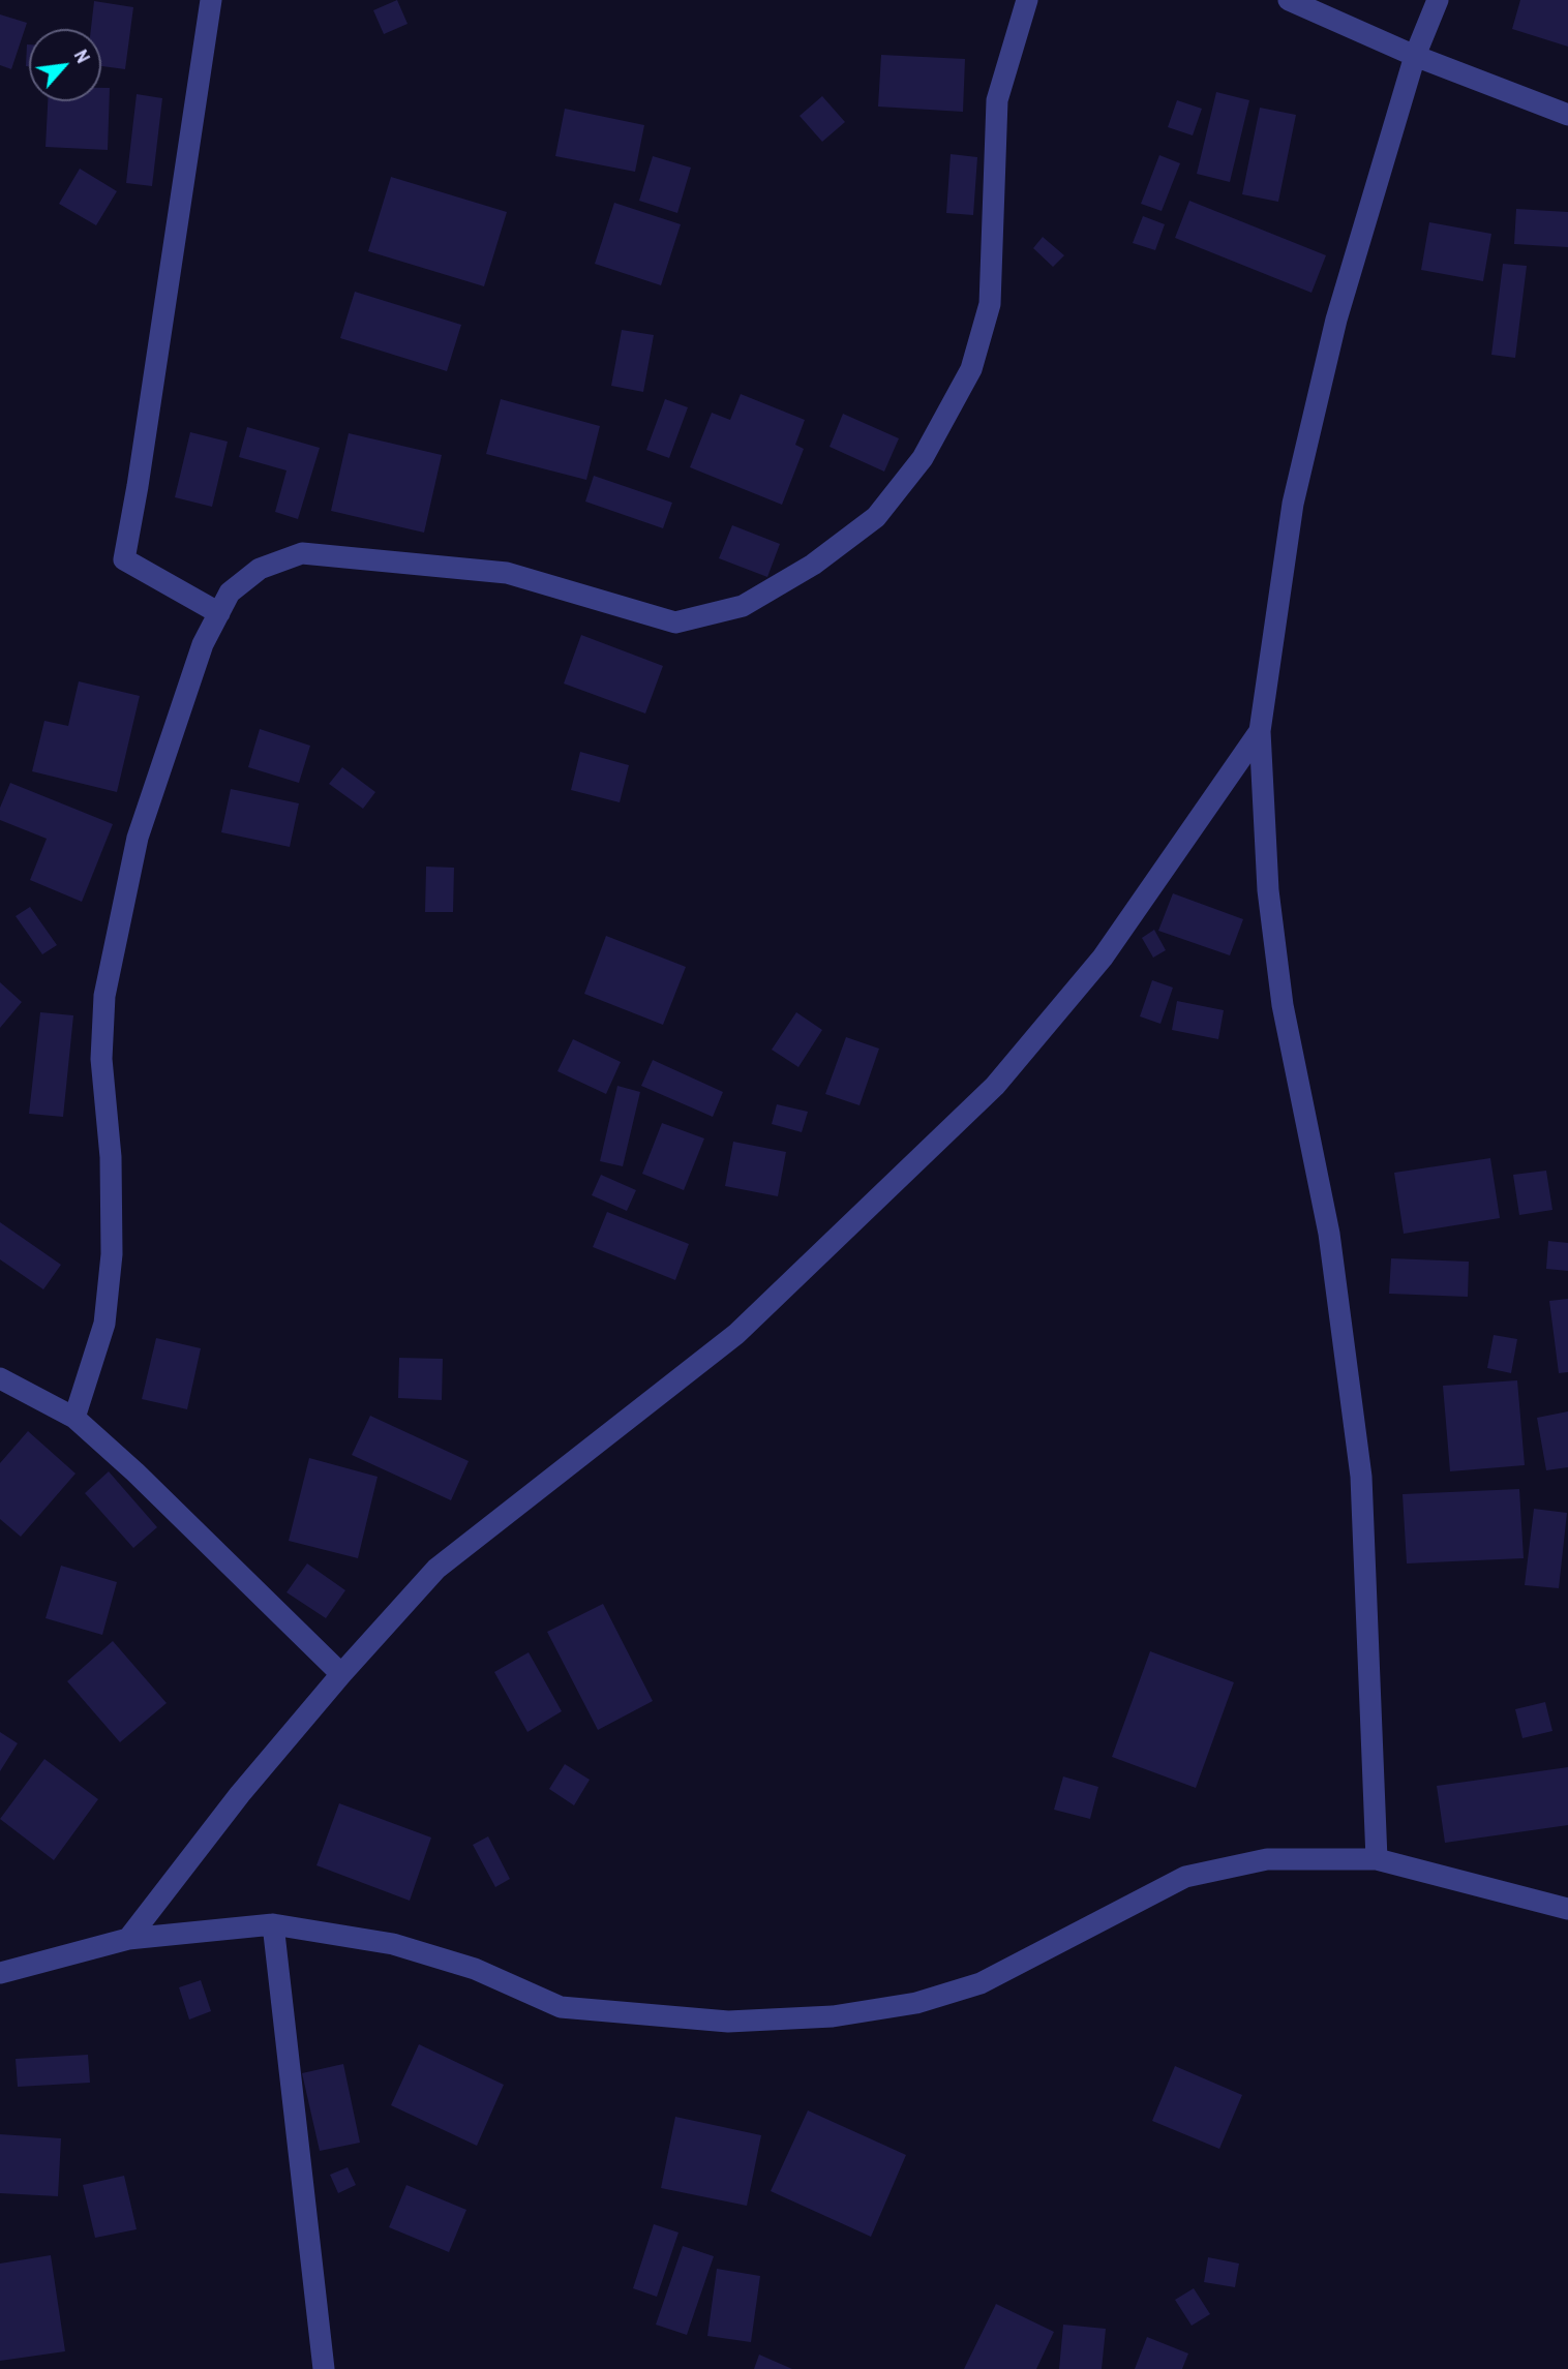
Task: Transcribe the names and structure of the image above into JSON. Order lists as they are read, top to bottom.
{
  "north": "top right"
}
